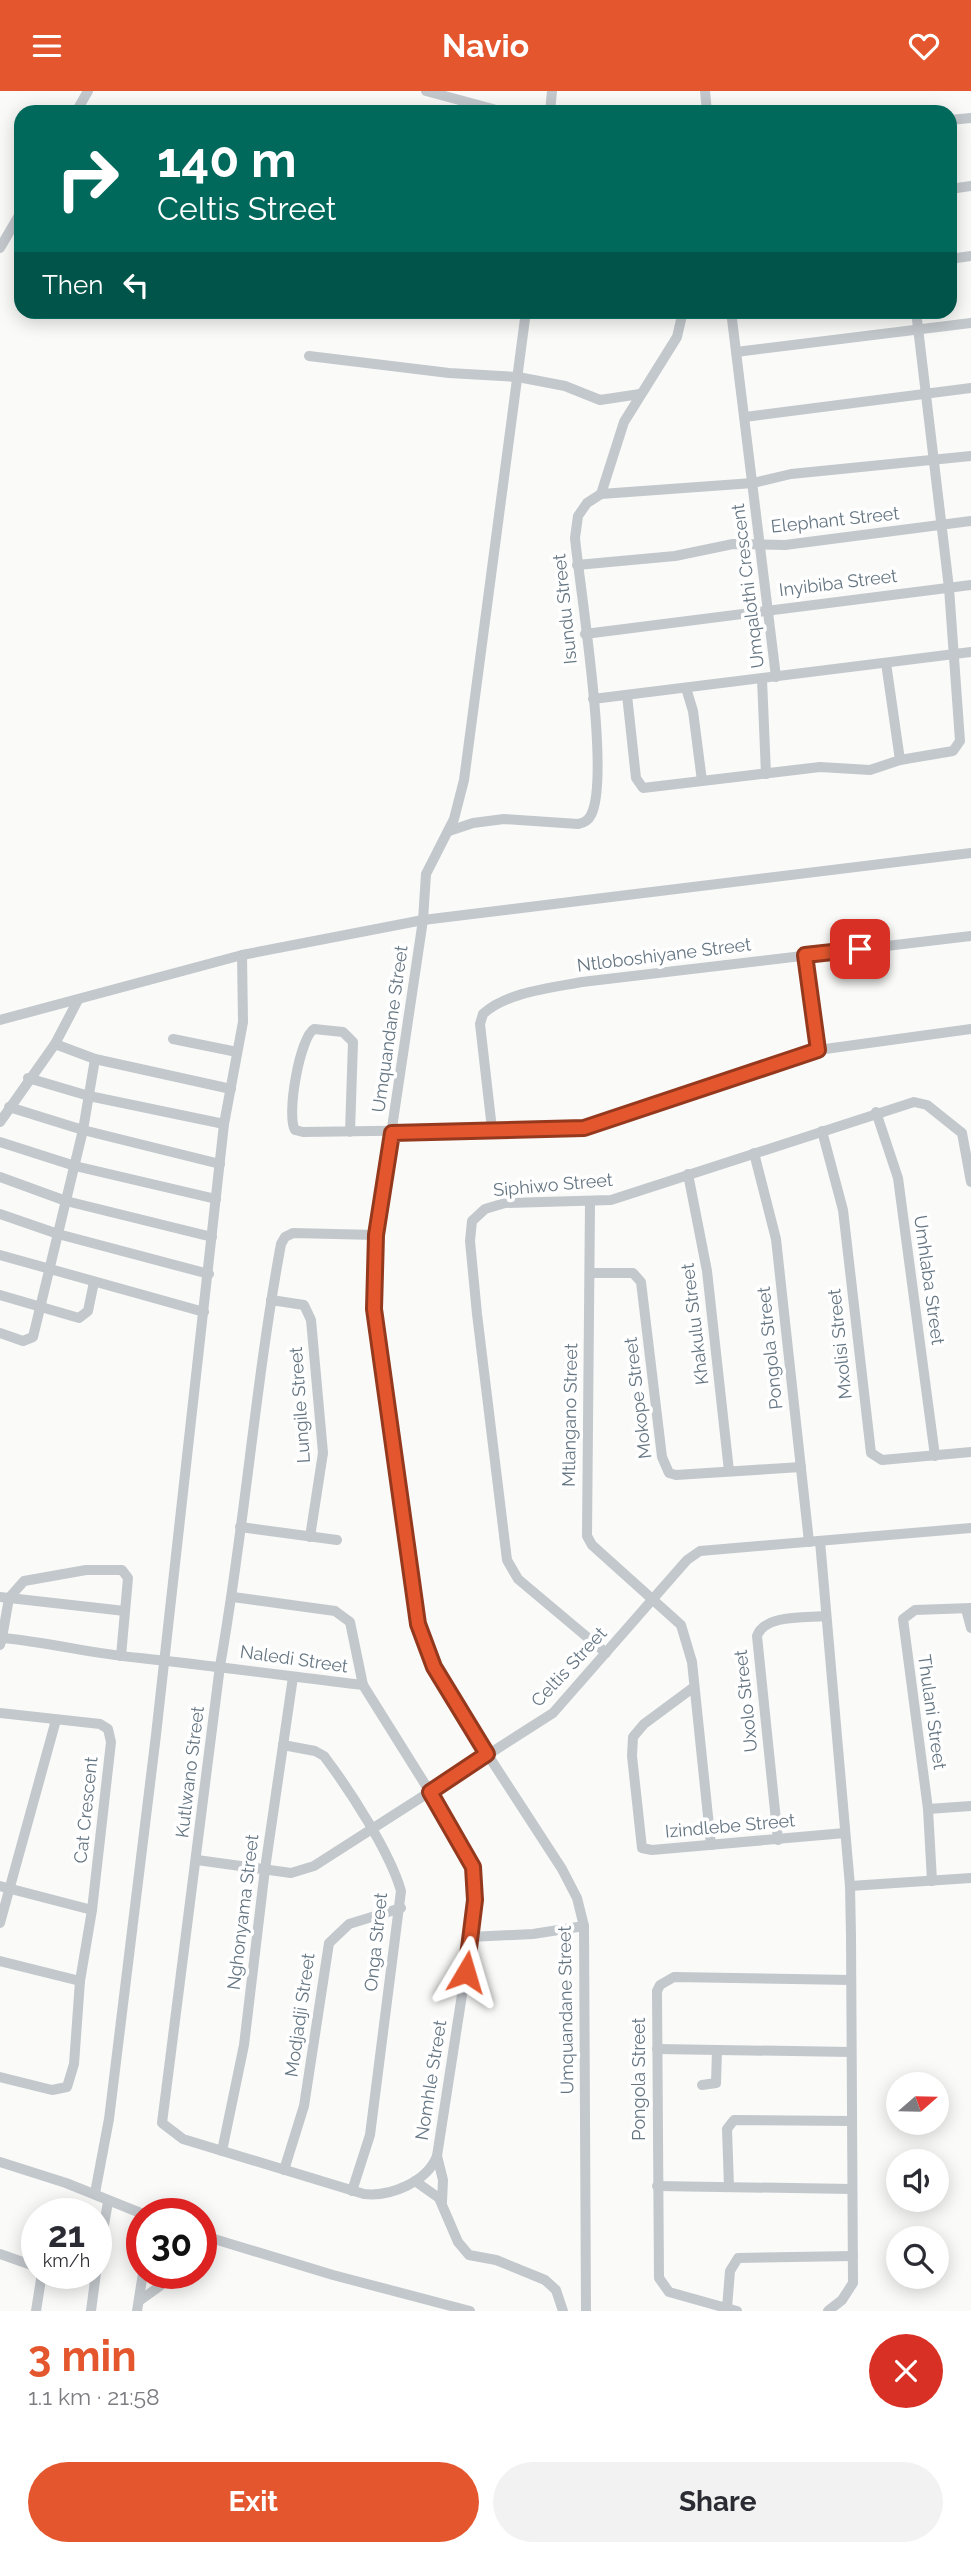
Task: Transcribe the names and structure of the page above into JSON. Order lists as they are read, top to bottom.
{
  "streets": {
    "street": [
      "Elephant Street",
      "Inyibiba Street",
      "Umqalothi Crescent",
      "Isundu Street",
      "Ntloboshiyane Street",
      "Umquandane Street",
      "Siphiwo Street",
      "Umhlaba Street",
      "Khakulu Street",
      "Mxolisi Street",
      "Pongola Street",
      "Mokope Street",
      "Lungile Street",
      "Mtlangano Street",
      "Naledi Street",
      "Celtis Street",
      "Uxolo Street",
      "Thulani Street",
      "Kutlwano Street",
      "Cat Crescent",
      "Izindlebe Street",
      "Nghonyama Street",
      "Onga Street",
      "Modjadji Street",
      "Nomhle Street"
    ]
  },
  "crossings": [
    ["Elephant Street", "Umqalothi Crescent"],
    ["Elephant Street", "Isundu Street"],
    ["Inyibiba Street", "Umqalothi Crescent"],
    ["Inyibiba Street", "Isundu Street"],
    ["Isundu Street", "Umquandane Street"],
    ["Umquandane Street", "Celtis Street"],
    ["Umquandane Street", "Kutlwano Street"],
    ["Siphiwo Street", "Umhlaba Street"],
    ["Siphiwo Street", "Khakulu Street"],
    ["Siphiwo Street", "Mxolisi Street"],
    ["Siphiwo Street", "Pongola Street"],
    ["Siphiwo Street", "Mtlangano Street"],
    ["Siphiwo Street", "Celtis Street"],
    ["Umhlaba Street", "Mxolisi Street"],
    ["Khakulu Street", "Mokope Street"],
    ["Pongola Street", "Mokope Street"],
    ["Pongola Street", "Celtis Street"],
    ["Pongola Street", "Uxolo Street"],
    ["Pongola Street", "Izindlebe Street"],
    ["Mokope Street", "Mtlangano Street"],
    ["Lungile Street", "Kutlwano Street"],
    ["Mtlangano Street", "Celtis Street"],
    ["Mtlangano Street", "Izindlebe Street"],
    ["Naledi Street", "Celtis Street"],
    ["Naledi Street", "Kutlwano Street"],
    ["Naledi Street", "Nghonyama Street"],
    ["Naledi Street", "Nomhle Street"],
    ["Celtis Street", "Kutlwano Street"],
    ["Celtis Street", "Nghonyama Street"],
    ["Celtis Street", "Onga Street"],
    ["Celtis Street", "Nomhle Street"],
    ["Uxolo Street", "Izindlebe Street"],
    ["Kutlwano Street", "Nghonyama Street"],
    ["Kutlwano Street", "Onga Street"],
    ["Kutlwano Street", "Modjadji Street"],
    ["Kutlwano Street", "Nomhle Street"],
    ["Nghonyama Street", "Onga Street"],
    ["Onga Street", "Modjadji Street"]
  ],
  "north": "right",
  "page": {
    "header": "Navio",
    "turn": ["140 m", "Celtis Street"],
    "then": "Then",
    "speed": "21 km/h",
    "limit": "30",
    "heading": ["3 min", "1.1 km · 21:58"],
    "buttons": ["Exit", "Share"]
  }
}
